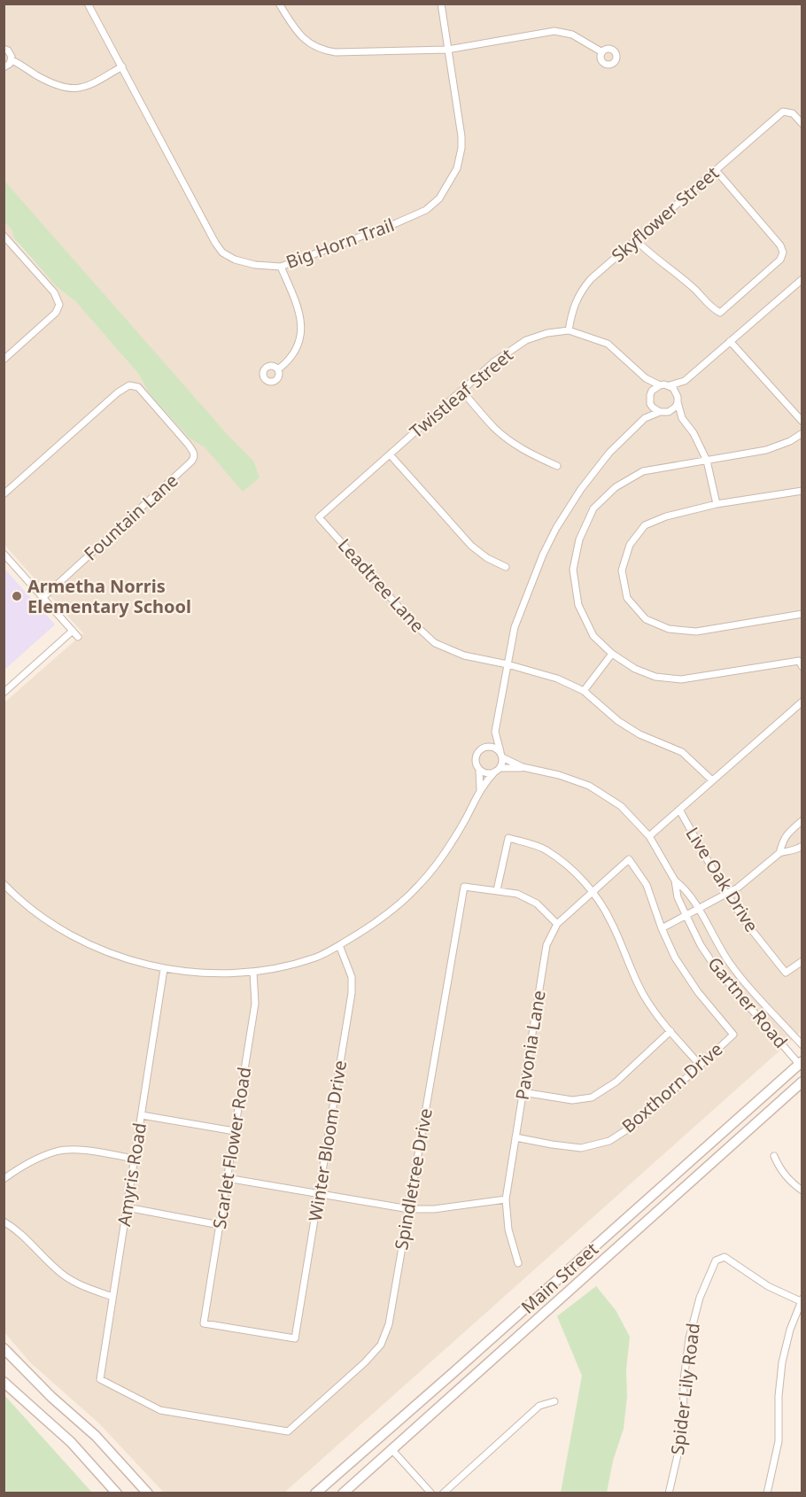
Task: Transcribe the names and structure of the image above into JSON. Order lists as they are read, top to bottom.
{
  "streets": {
    "main road": ["Main Street"],
    "street": [
      "Skyflower Street",
      "Big Horn Trail",
      "Twistleaf Street",
      "Fountain Lane",
      "Leadtree Lane",
      "Live Oak Drive",
      "Gartner Road",
      "Pavonia Lane",
      "Boxthorn Drive",
      "Winter Bloom Drive",
      "Scarlet Flower Road",
      "Amyris Road",
      "Spindletree Drive",
      "Spider Lily Road"
    ]
  },
  "crossings": [
    ["Skyflower Street", "Twistleaf Street"],
    ["Twistleaf Street", "Leadtree Lane"],
    ["Gartner Road", "Main Street"],
    ["Pavonia Lane", "Boxthorn Drive"],
    ["Winter Bloom Drive", "Scarlet Flower Road"],
    ["Amyris Road", "Spindletree Drive"]
  ],
  "places": ["Armetha Norris Elementary School"]
}
